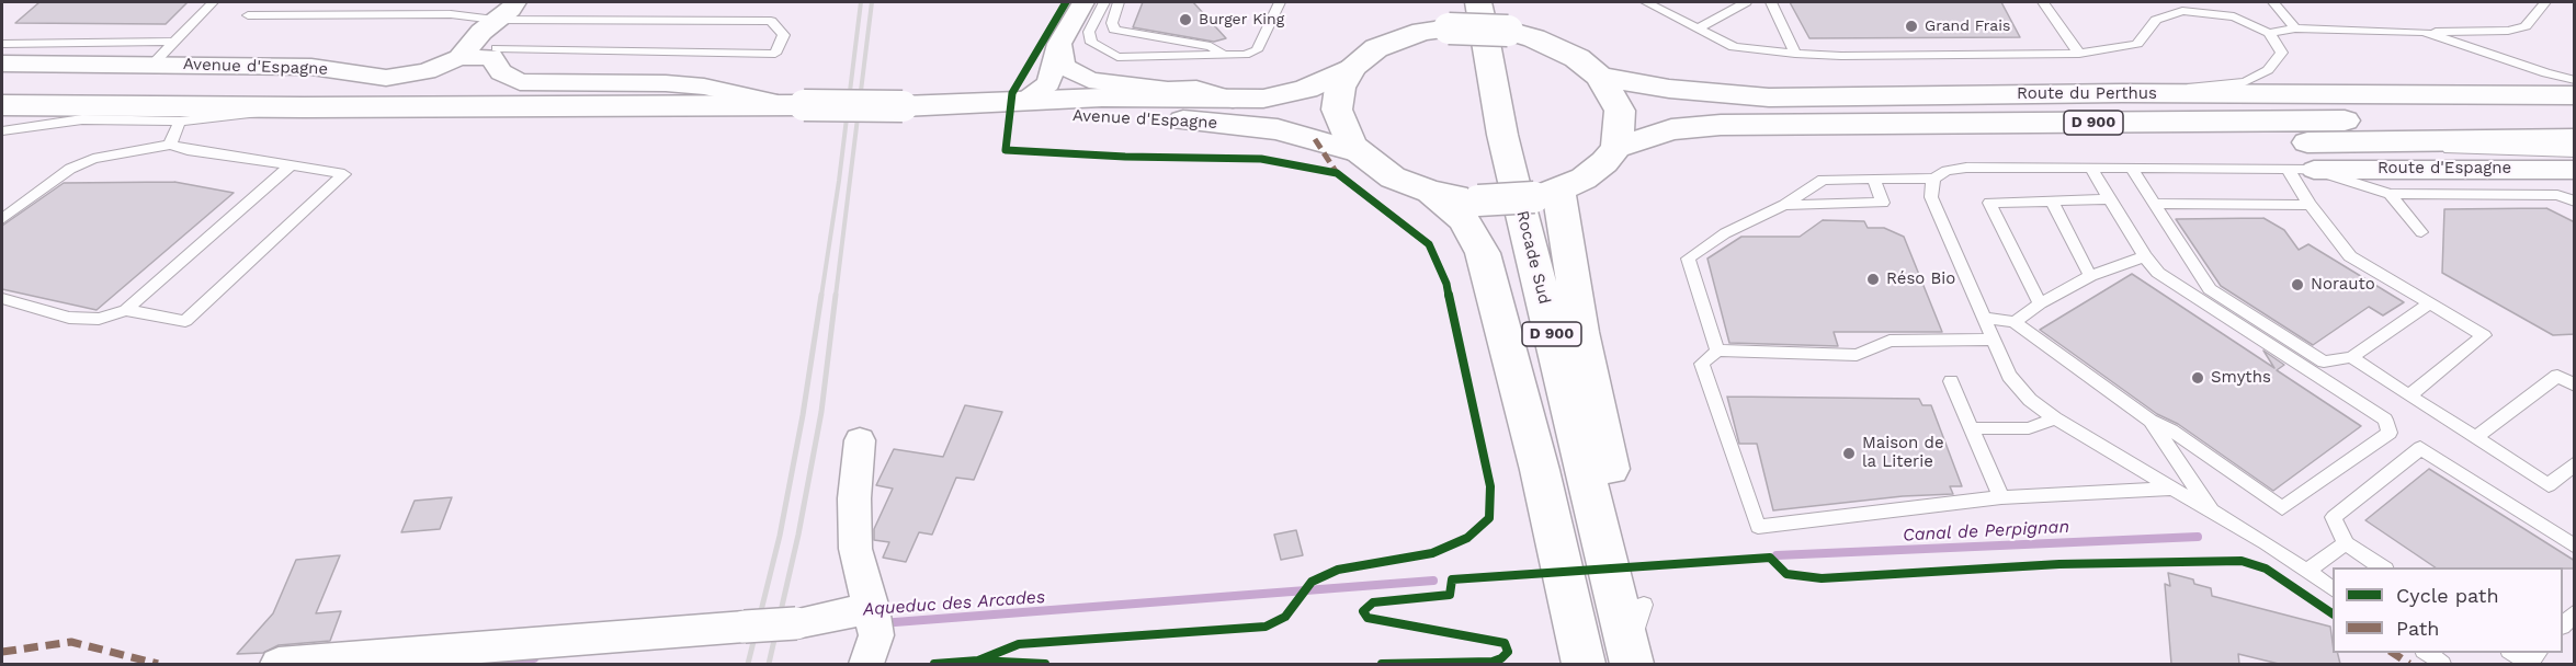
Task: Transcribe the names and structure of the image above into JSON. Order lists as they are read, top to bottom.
{
  "streets": {
    "main road": [
      "Avenue d'Espagne",
      "Route du Perthus",
      "D 900",
      "Rocade Sud"
    ],
    "street": ["Route d'Espagne"]
  },
  "crossings": [
    ["Avenue d'Espagne", "Rocade Sud"]
  ],
  "water": ["Canal de Perpignan", "Aqueduc des Arcades"],
  "places": [
    "Burger King",
    "Grand Frais",
    "Réso Bio",
    "Norauto",
    "Smyths",
    "Maison de la Literie"
  ],
  "legend": ["Cycle path", "Path"]
}
